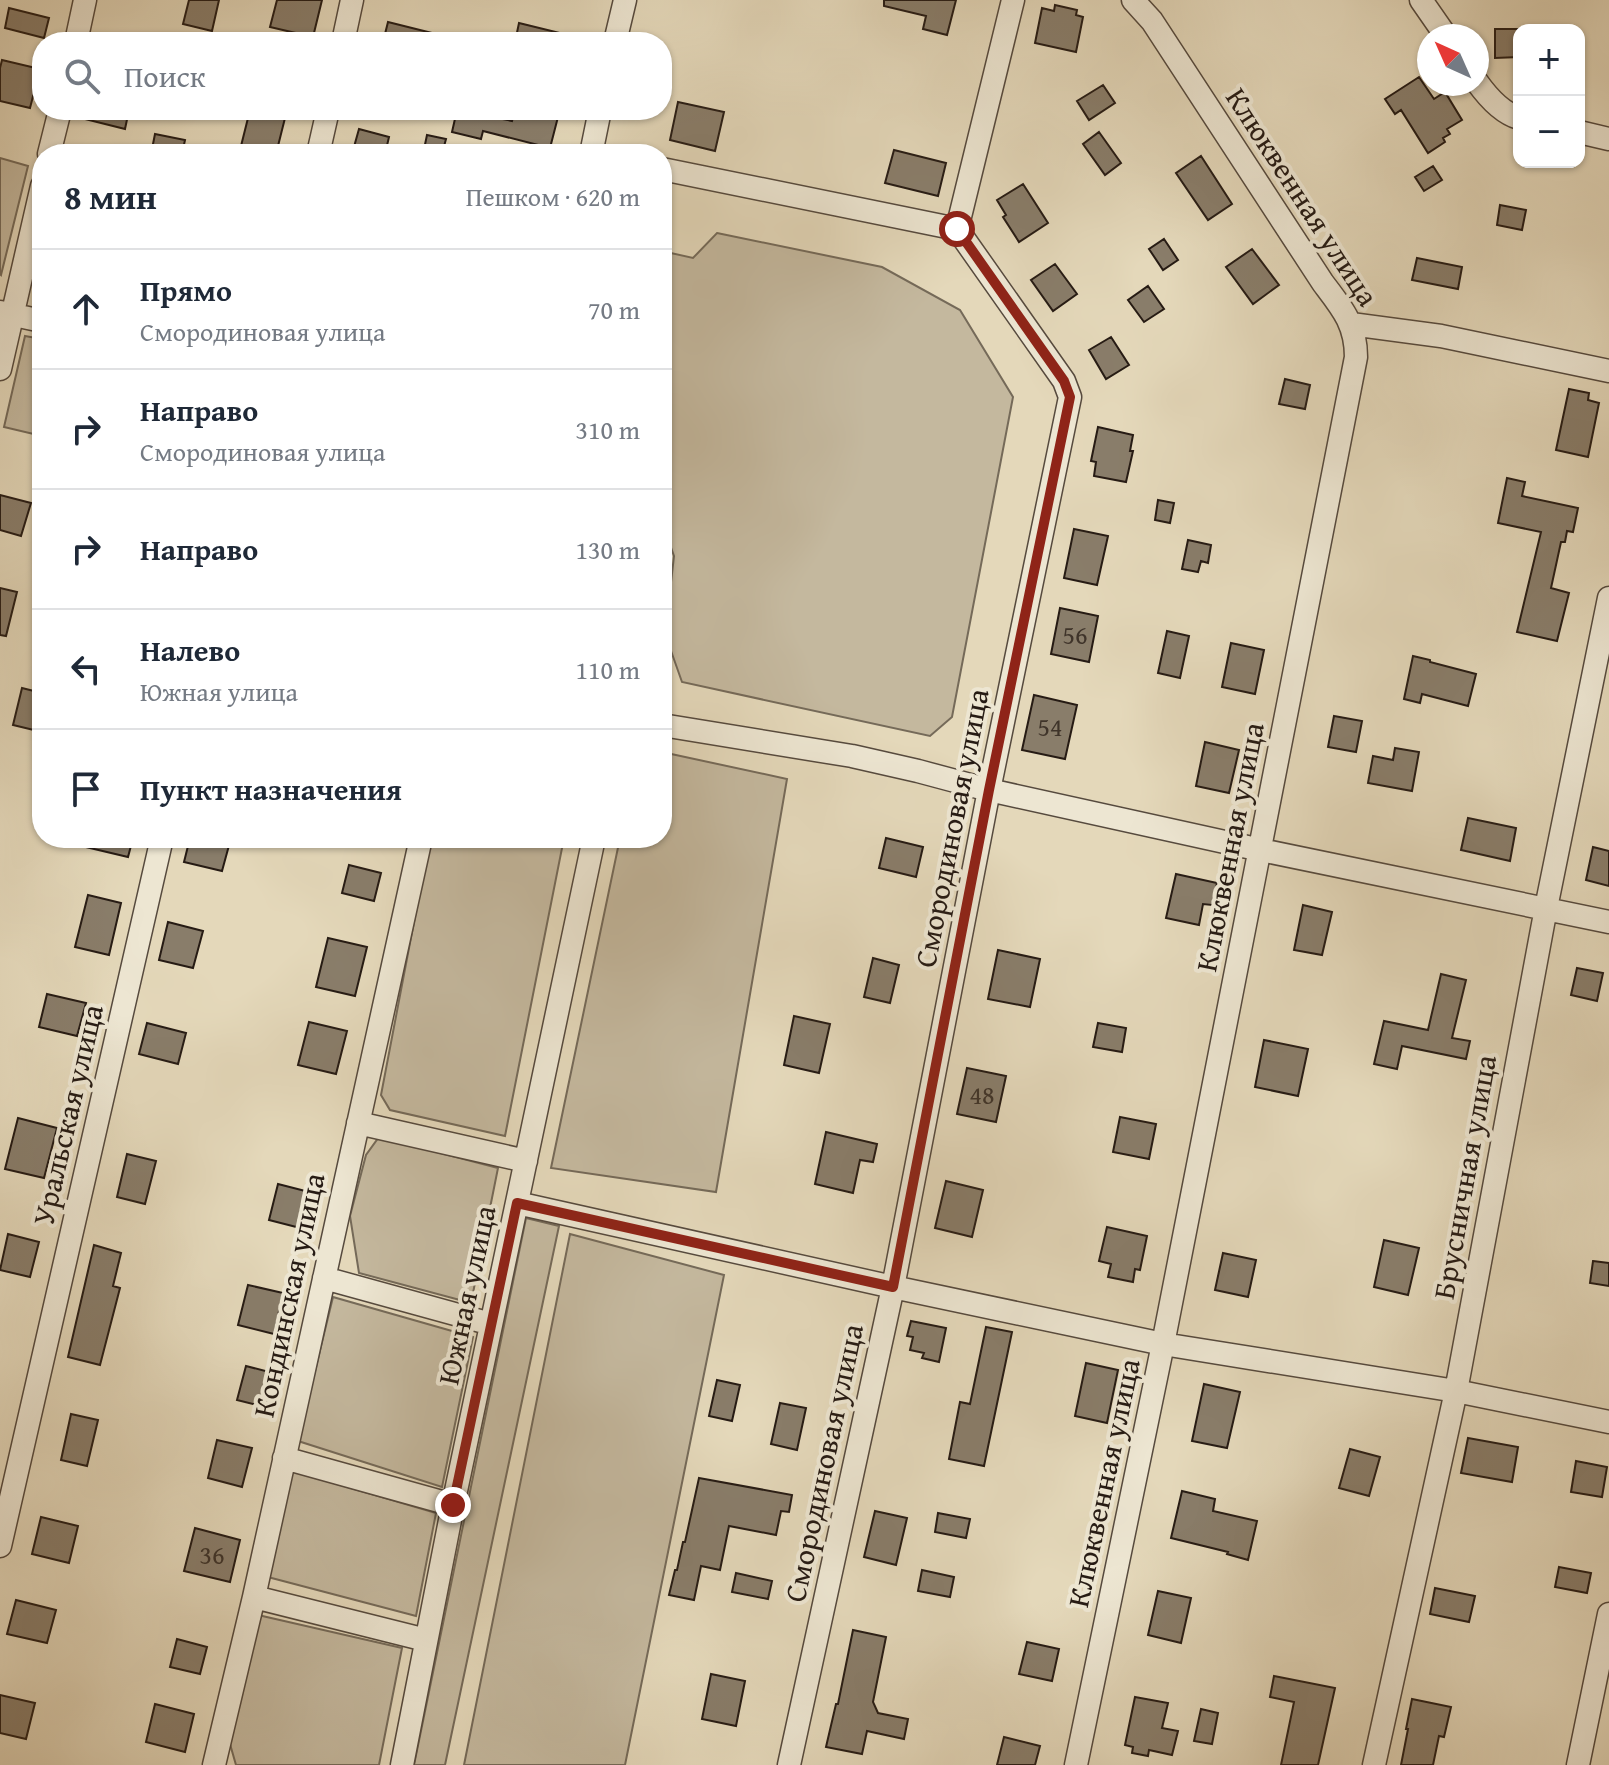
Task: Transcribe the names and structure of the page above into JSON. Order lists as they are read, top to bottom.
{
  "streets": {
    "street": [
      "Клюквенная улица",
      "Смородиновая улица",
      "Уральская улица",
      "Брусничная улица",
      "Кондинская улица",
      "Южная улица"
    ]
  },
  "house_numbers": [
    "56",
    "54",
    "48",
    "36"
  ],
  "north": "top left",
  "page": {
    "map_buttons": ["+", "−"],
    "search": "Поиск",
    "heading": ["8 мин", "Пешком · 620 m"],
    "list": [
      ["Прямо", "Смородиновая улица", "70 m"],
      ["Направо", "Смородиновая улица", "310 m"],
      ["Направо", "130 m"],
      ["Налево", "Южная улица", "110 m"],
      "Пункт назначения"
    ]
  }
}
